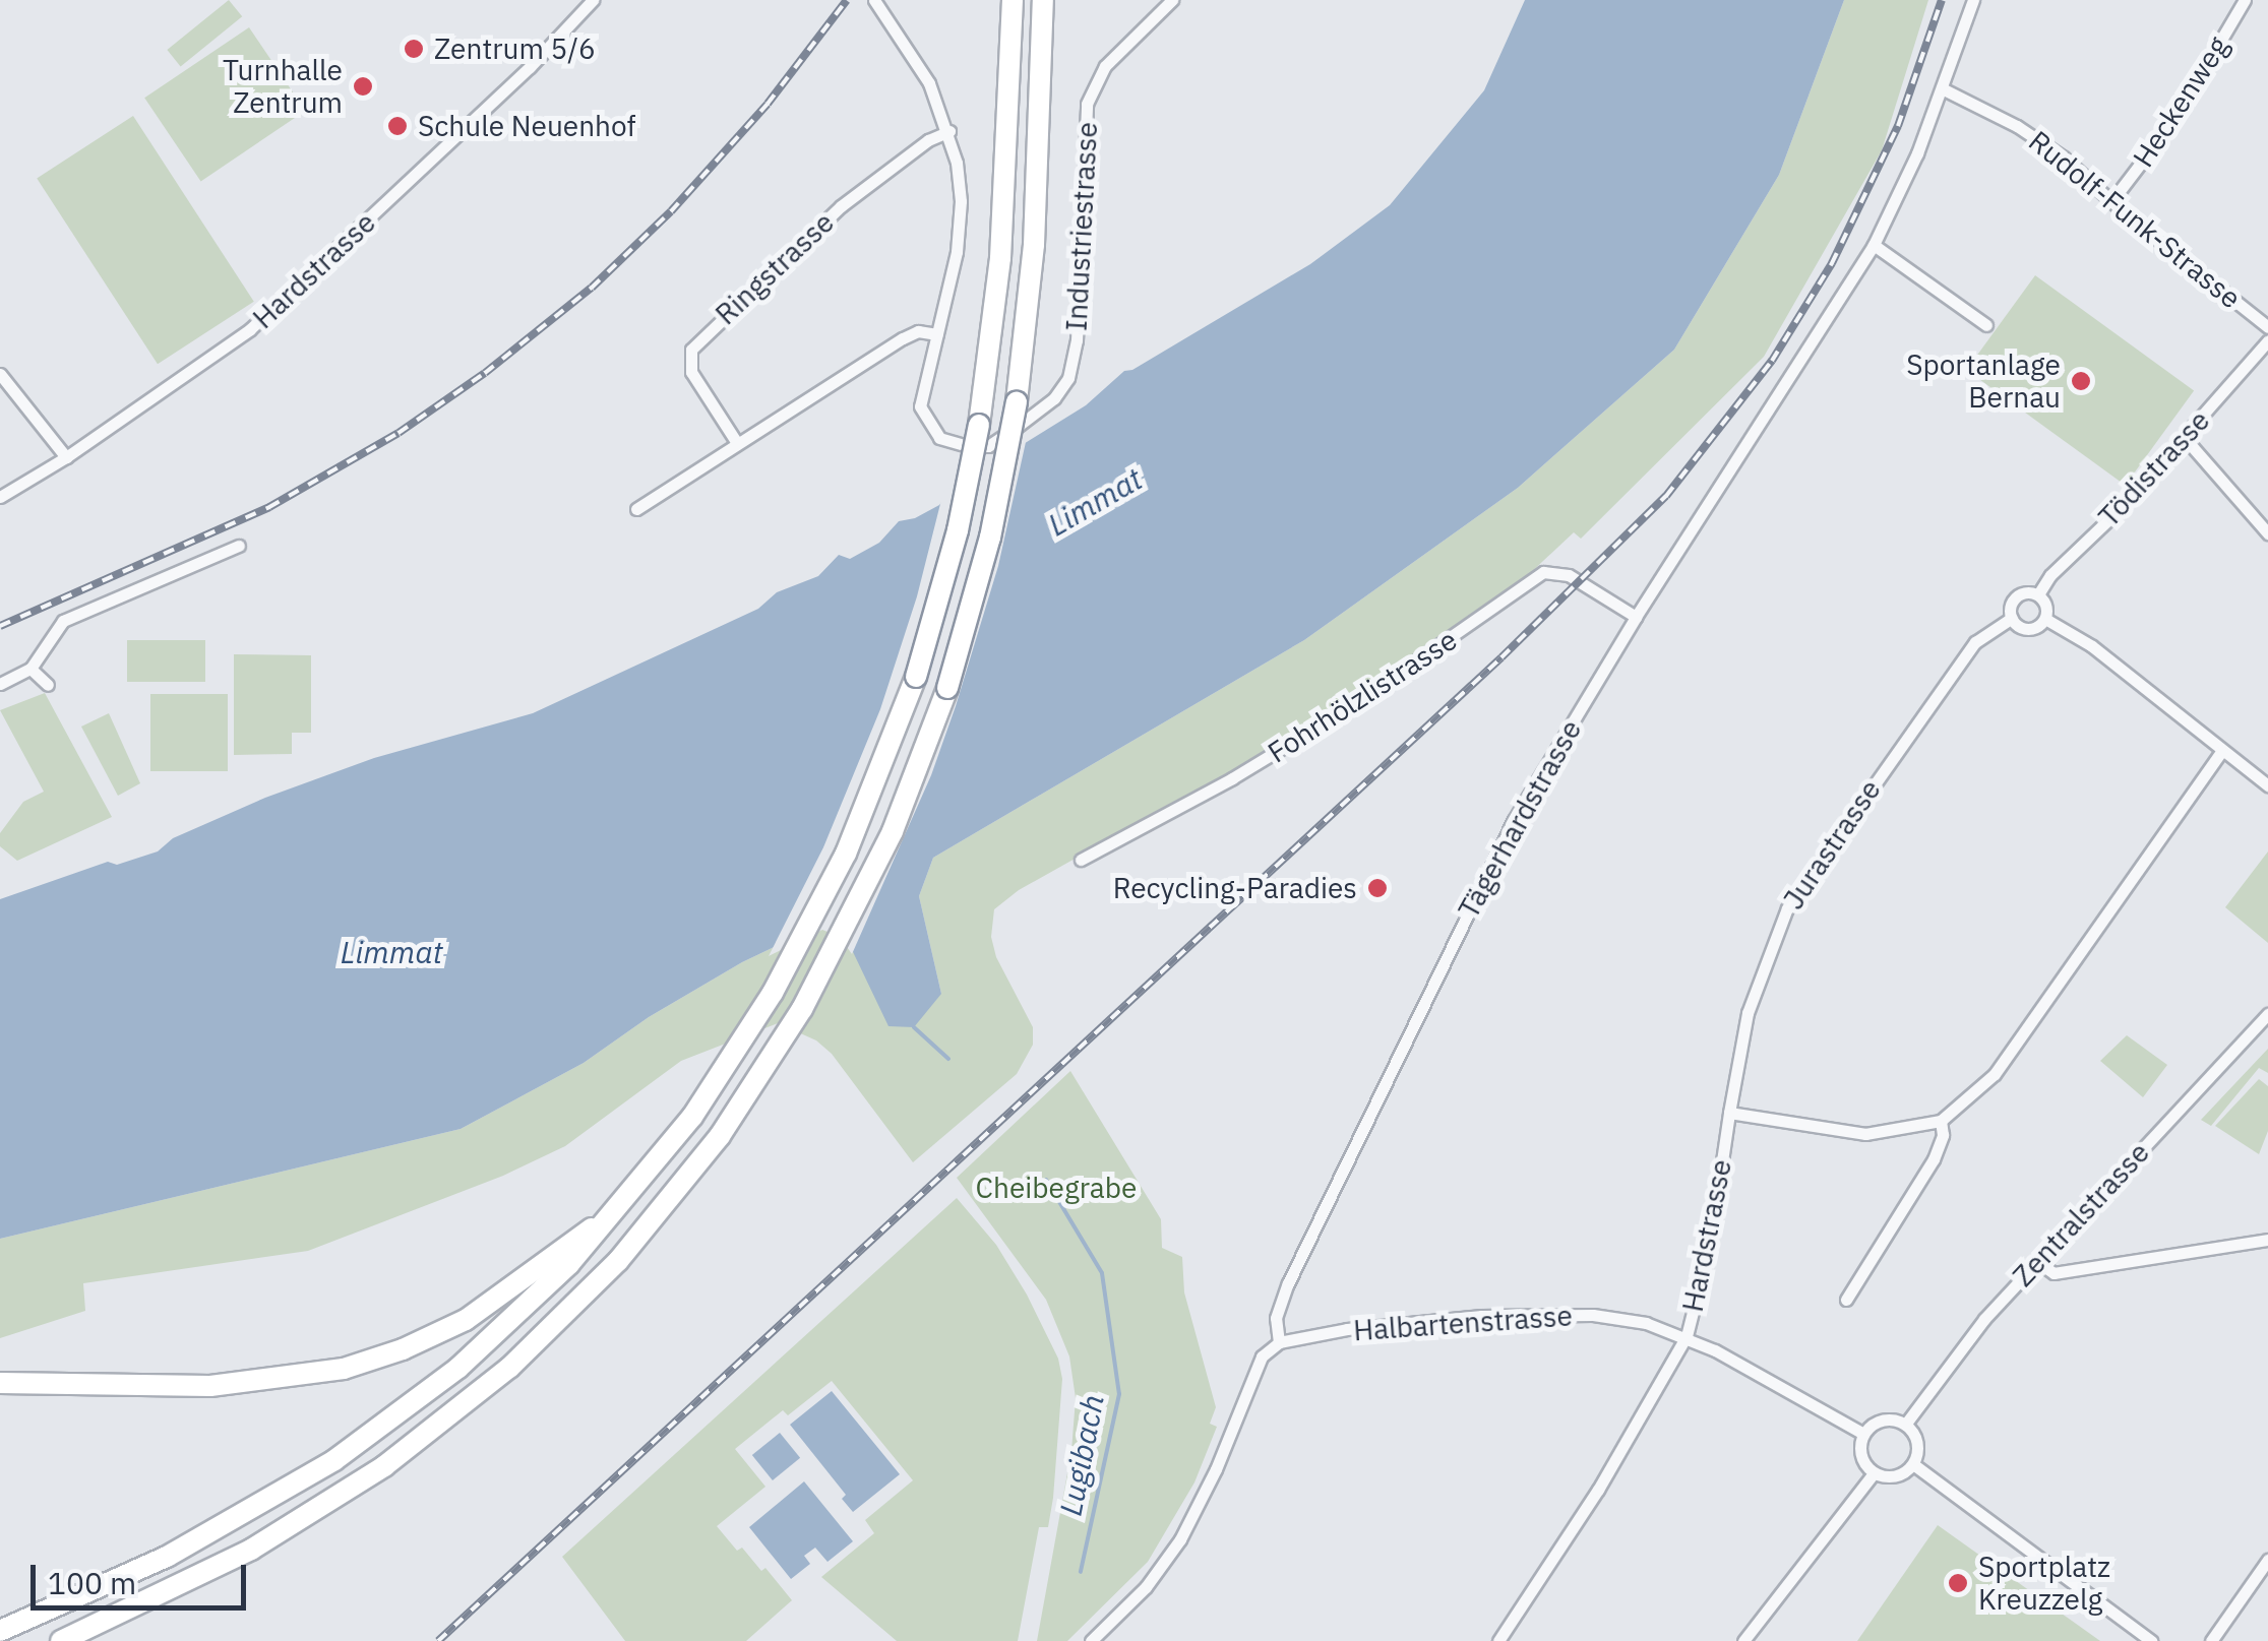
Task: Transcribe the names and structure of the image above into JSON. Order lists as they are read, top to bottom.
{
  "streets": {
    "street": [
      "Heckenweg",
      "Rudolf-Funk-Strasse",
      "Industriestrasse",
      "Ringstrasse",
      "Hardstrasse",
      "Tödistrasse",
      "Fohrhölzlistrasse",
      "Tägerhardstrasse",
      "Jurastrasse",
      "Zentralstrasse",
      "Halbartenstrasse"
    ]
  },
  "crossings": [
    ["Heckenweg", "Rudolf-Funk-Strasse"],
    ["Rudolf-Funk-Strasse", "Tägerhardstrasse"],
    ["Hardstrasse", "Jurastrasse"],
    ["Hardstrasse", "Halbartenstrasse"],
    ["Tödistrasse", "Jurastrasse"],
    ["Fohrhölzlistrasse", "Tägerhardstrasse"],
    ["Tägerhardstrasse", "Halbartenstrasse"],
    ["Zentralstrasse", "Halbartenstrasse"]
  ],
  "water": ["Limmat", "Lugibach"],
  "parks": ["Cheibegrabe"],
  "places": [
    "Zentrum 5/6",
    "Turnhalle Zentrum",
    "Schule Neuenhof",
    "Sportanlage Bernau",
    "Recycling-Paradies",
    "Sportplatz Kreuzzelg"
  ],
  "scale_bar": "100 m"
}
